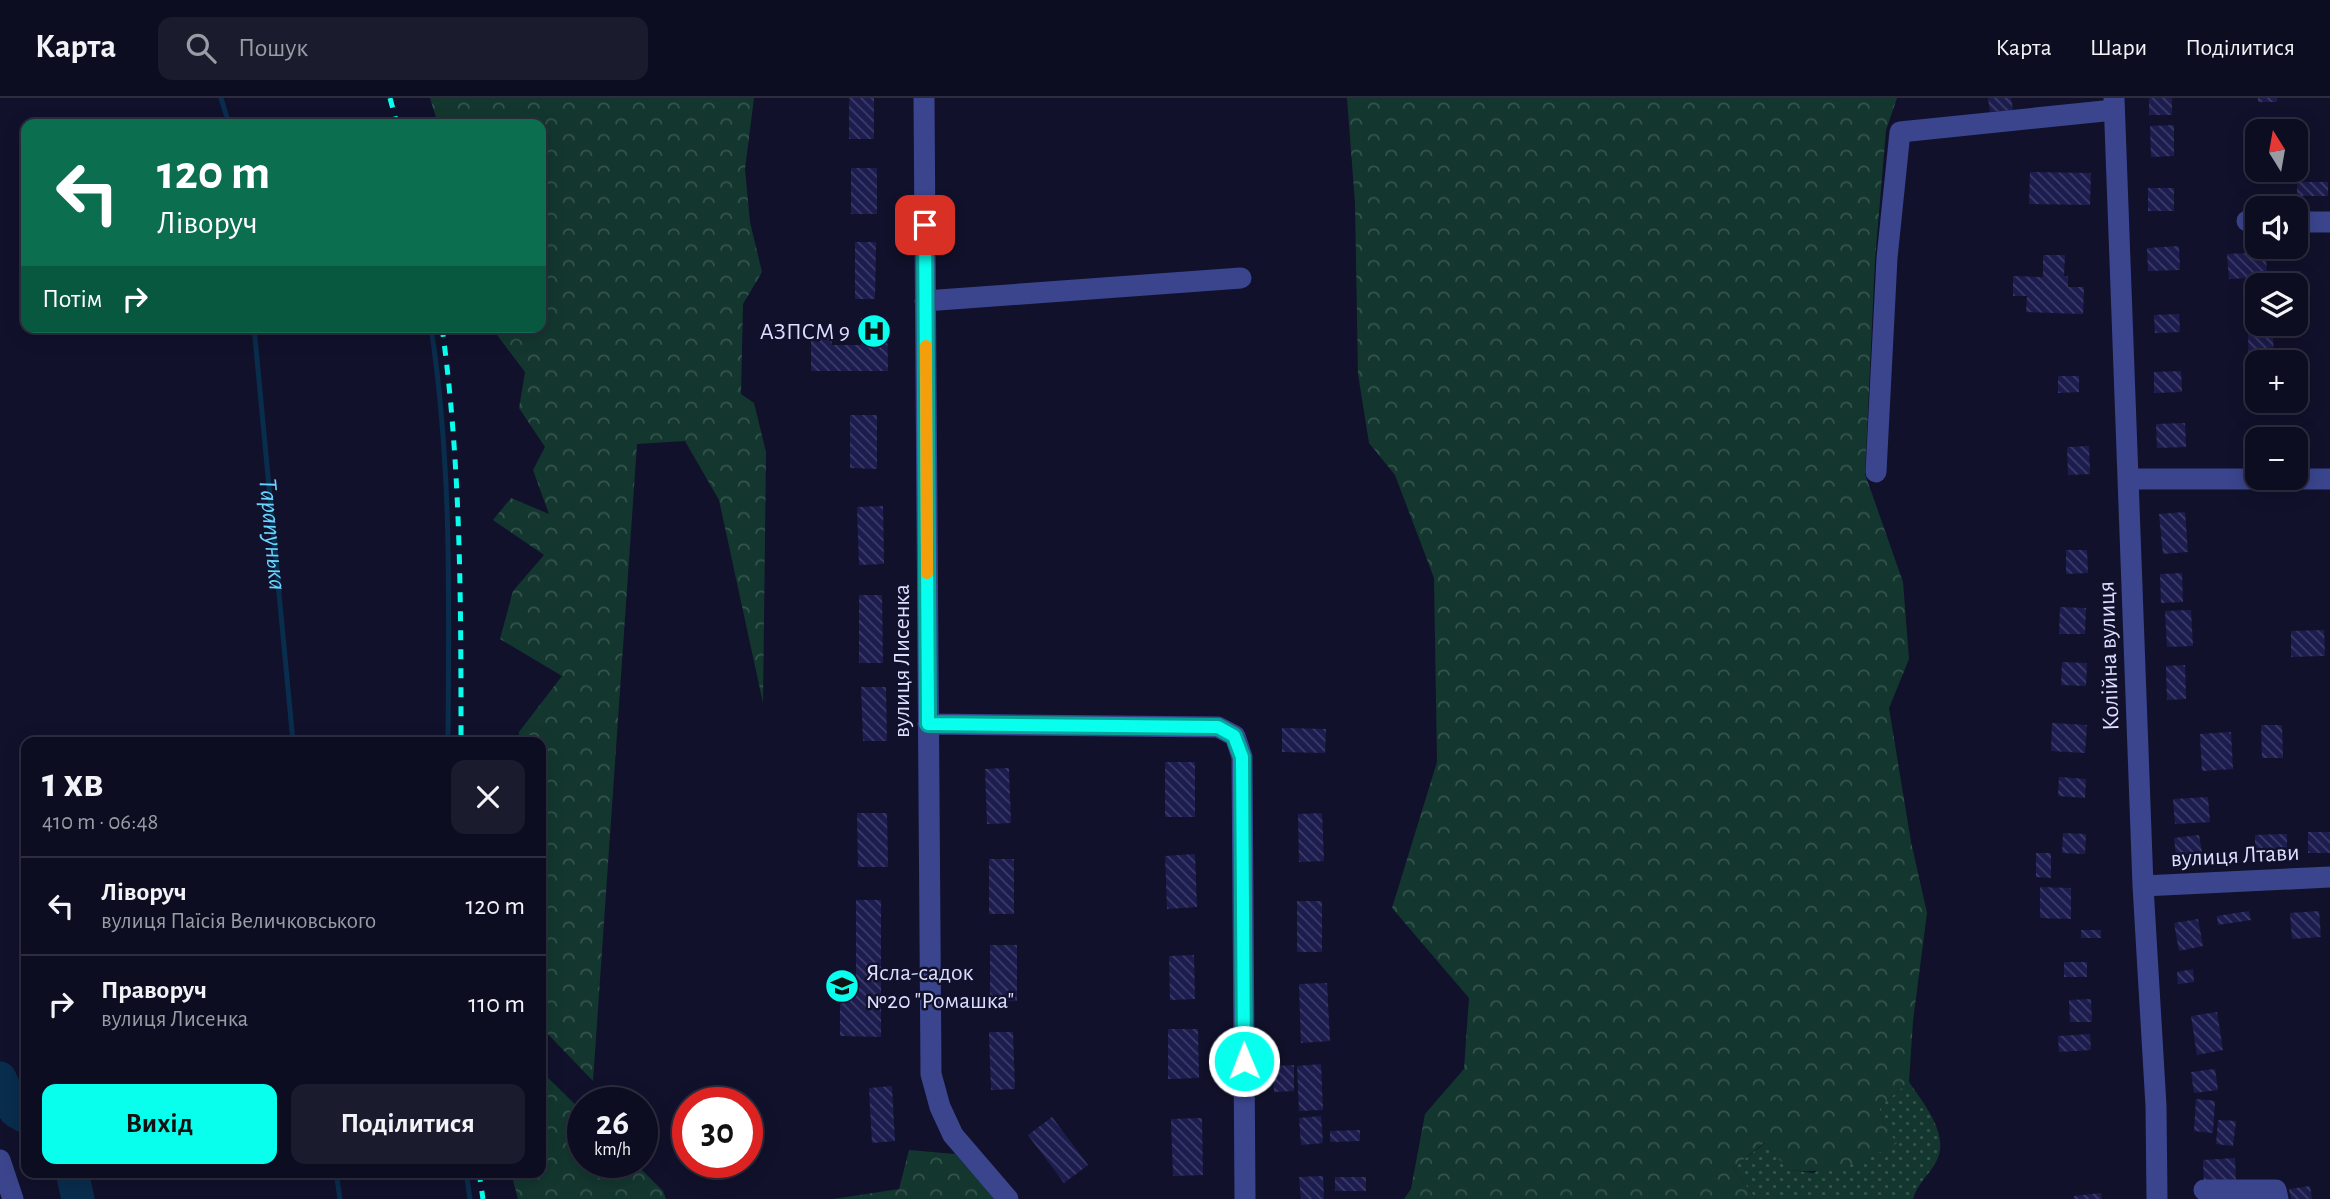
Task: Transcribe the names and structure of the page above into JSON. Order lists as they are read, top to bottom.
{
  "streets": {
    "street": ["Колійна вулиця", "вулиця Лисенка", "вулиця Лтави"]
  },
  "crossings": [
    ["Колійна вулиця", "вулиця Лтави"]
  ],
  "water": ["Тарапунька"],
  "places": {
    "hospital": ["АЗПСМ 9"],
    "school or university": ["Ясла-садок №20 \"Ромашка\""]
  },
  "north": "top",
  "page": {
    "header": "Карта",
    "search": "Пошук",
    "nav": ["Карта", "Шари", "Поділитися"],
    "map_buttons": ["+", "−"],
    "turn": ["120 m", "Ліворуч"],
    "then": "Потім",
    "heading": ["1 хв", "410 m · 06:48"],
    "list": [
      {
        "name": "Ліворуч",
        "note": "вулиця Паїсія Величковського",
        "value": "120 m"
      },
      {
        "name": "Праворуч",
        "note": "вулиця Лисенка",
        "value": "110 m"
      }
    ],
    "buttons": ["Вихід", "Поділитися"],
    "speed": "26 km/h",
    "limit": "30"
  }
}
